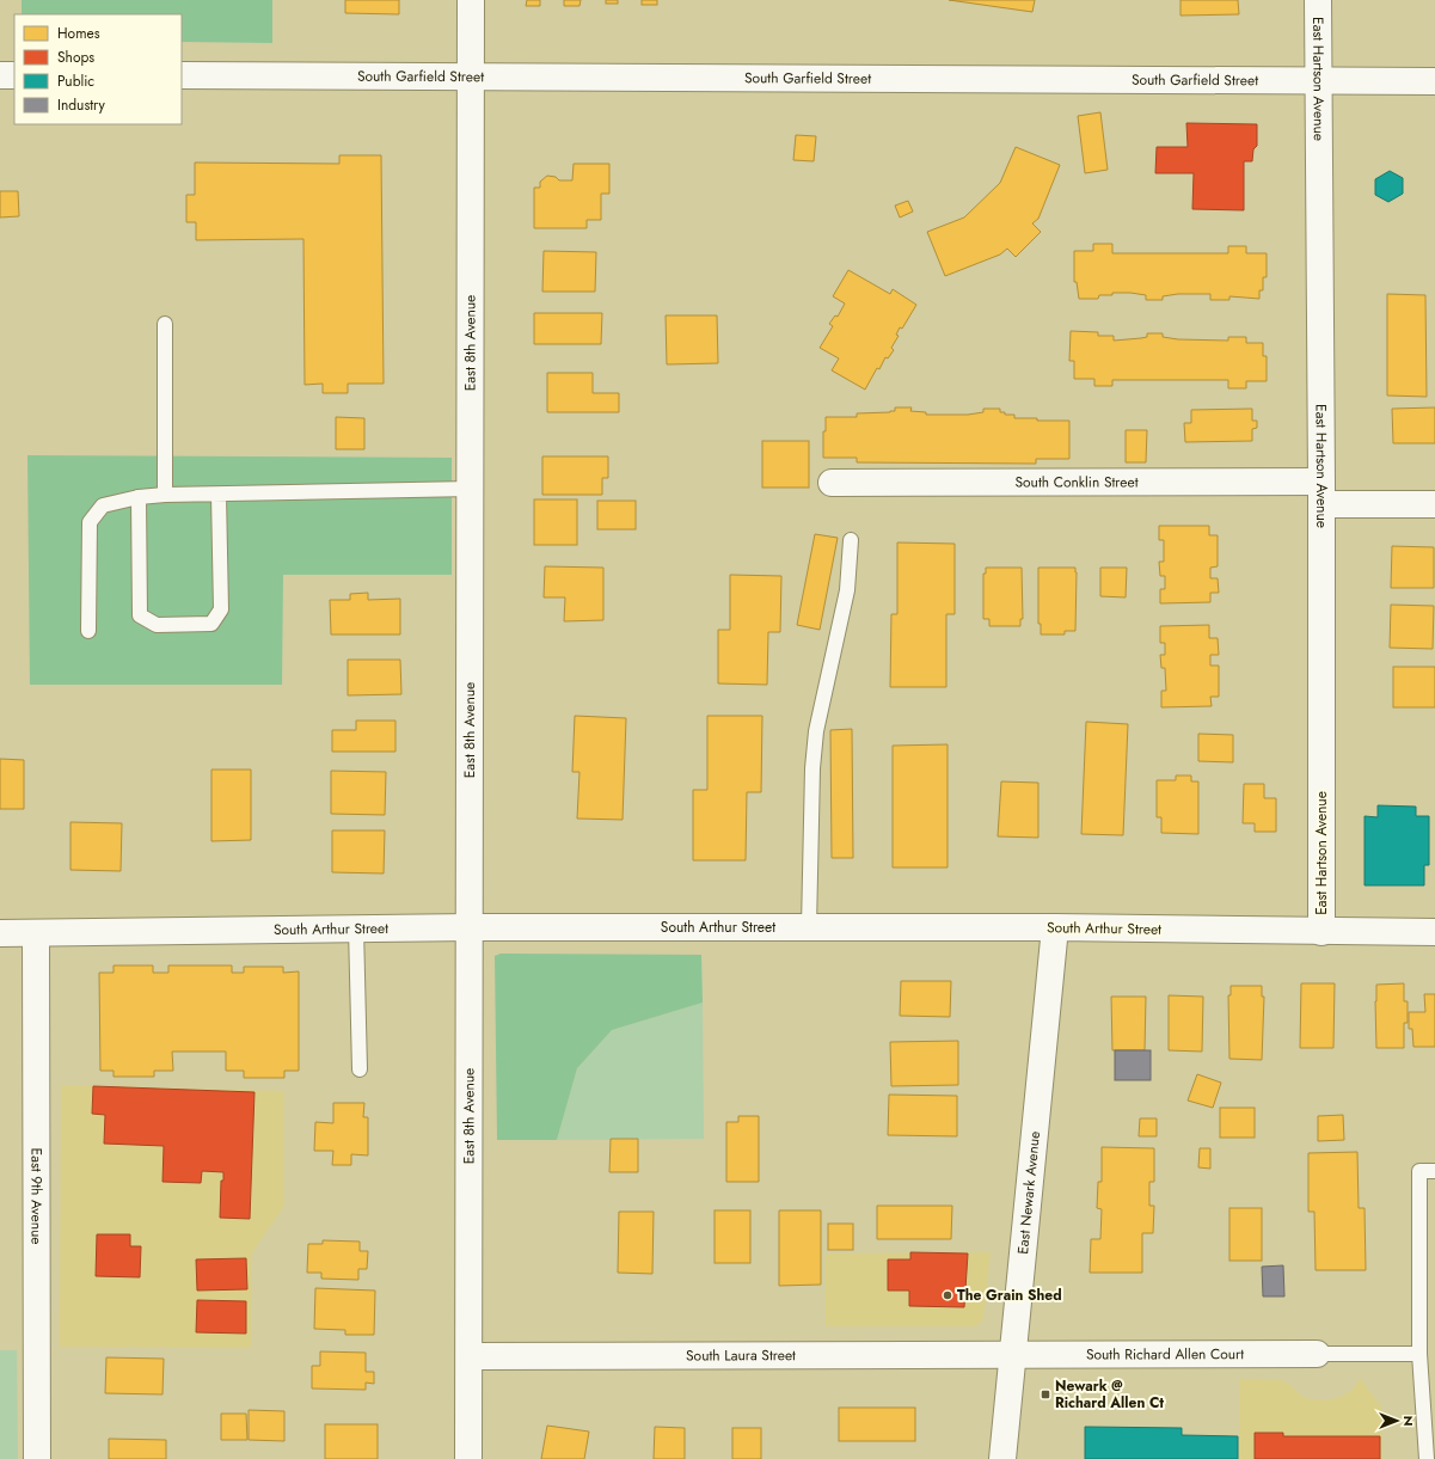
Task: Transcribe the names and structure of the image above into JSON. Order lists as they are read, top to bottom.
{
  "streets": {
    "street": [
      "South Garfield Street",
      "East Hartson Avenue",
      "East 8th Avenue",
      "South Conklin Street",
      "South Arthur Street",
      "East Newark Avenue",
      "East 9th Avenue",
      "South Richard Allen Court",
      "South Laura Street"
    ]
  },
  "crossings": [
    ["South Garfield Street", "East Hartson Avenue"],
    ["South Garfield Street", "East 8th Avenue"],
    ["East Hartson Avenue", "South Conklin Street"],
    ["East Hartson Avenue", "South Arthur Street"],
    ["East 8th Avenue", "South Arthur Street"],
    ["East 8th Avenue", "South Laura Street"],
    ["South Arthur Street", "East Newark Avenue"],
    ["South Arthur Street", "East 9th Avenue"],
    ["East Newark Avenue", "South Richard Allen Court"],
    ["East Newark Avenue", "South Laura Street"],
    ["South Richard Allen Court", "South Laura Street"]
  ],
  "places": {
    "other": ["The Grain Shed"],
    "transit": ["Newark @ Richard Allen Ct"]
  },
  "legend": [
    "Homes",
    "Shops",
    "Public",
    "Industry"
  ],
  "north": "right"
}
